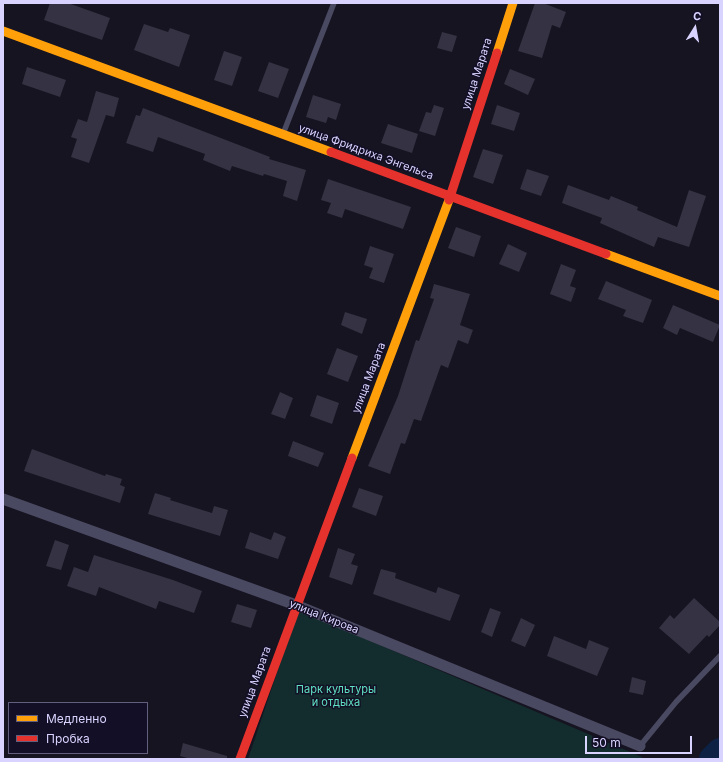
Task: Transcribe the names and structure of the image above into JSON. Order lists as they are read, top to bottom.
{
  "streets": {
    "street": ["улица Марата", "улица Фридриха Энгельса", "улица Кирова"]
  },
  "crossings": [
    ["улица Марата", "улица Фридриха Энгельса"],
    ["улица Марата", "улица Кирова"]
  ],
  "parks": ["Парк культуры и отдыха"],
  "legend": ["Медленно", "Пробка"],
  "scale_bar": "50 m",
  "north": "top"
}
